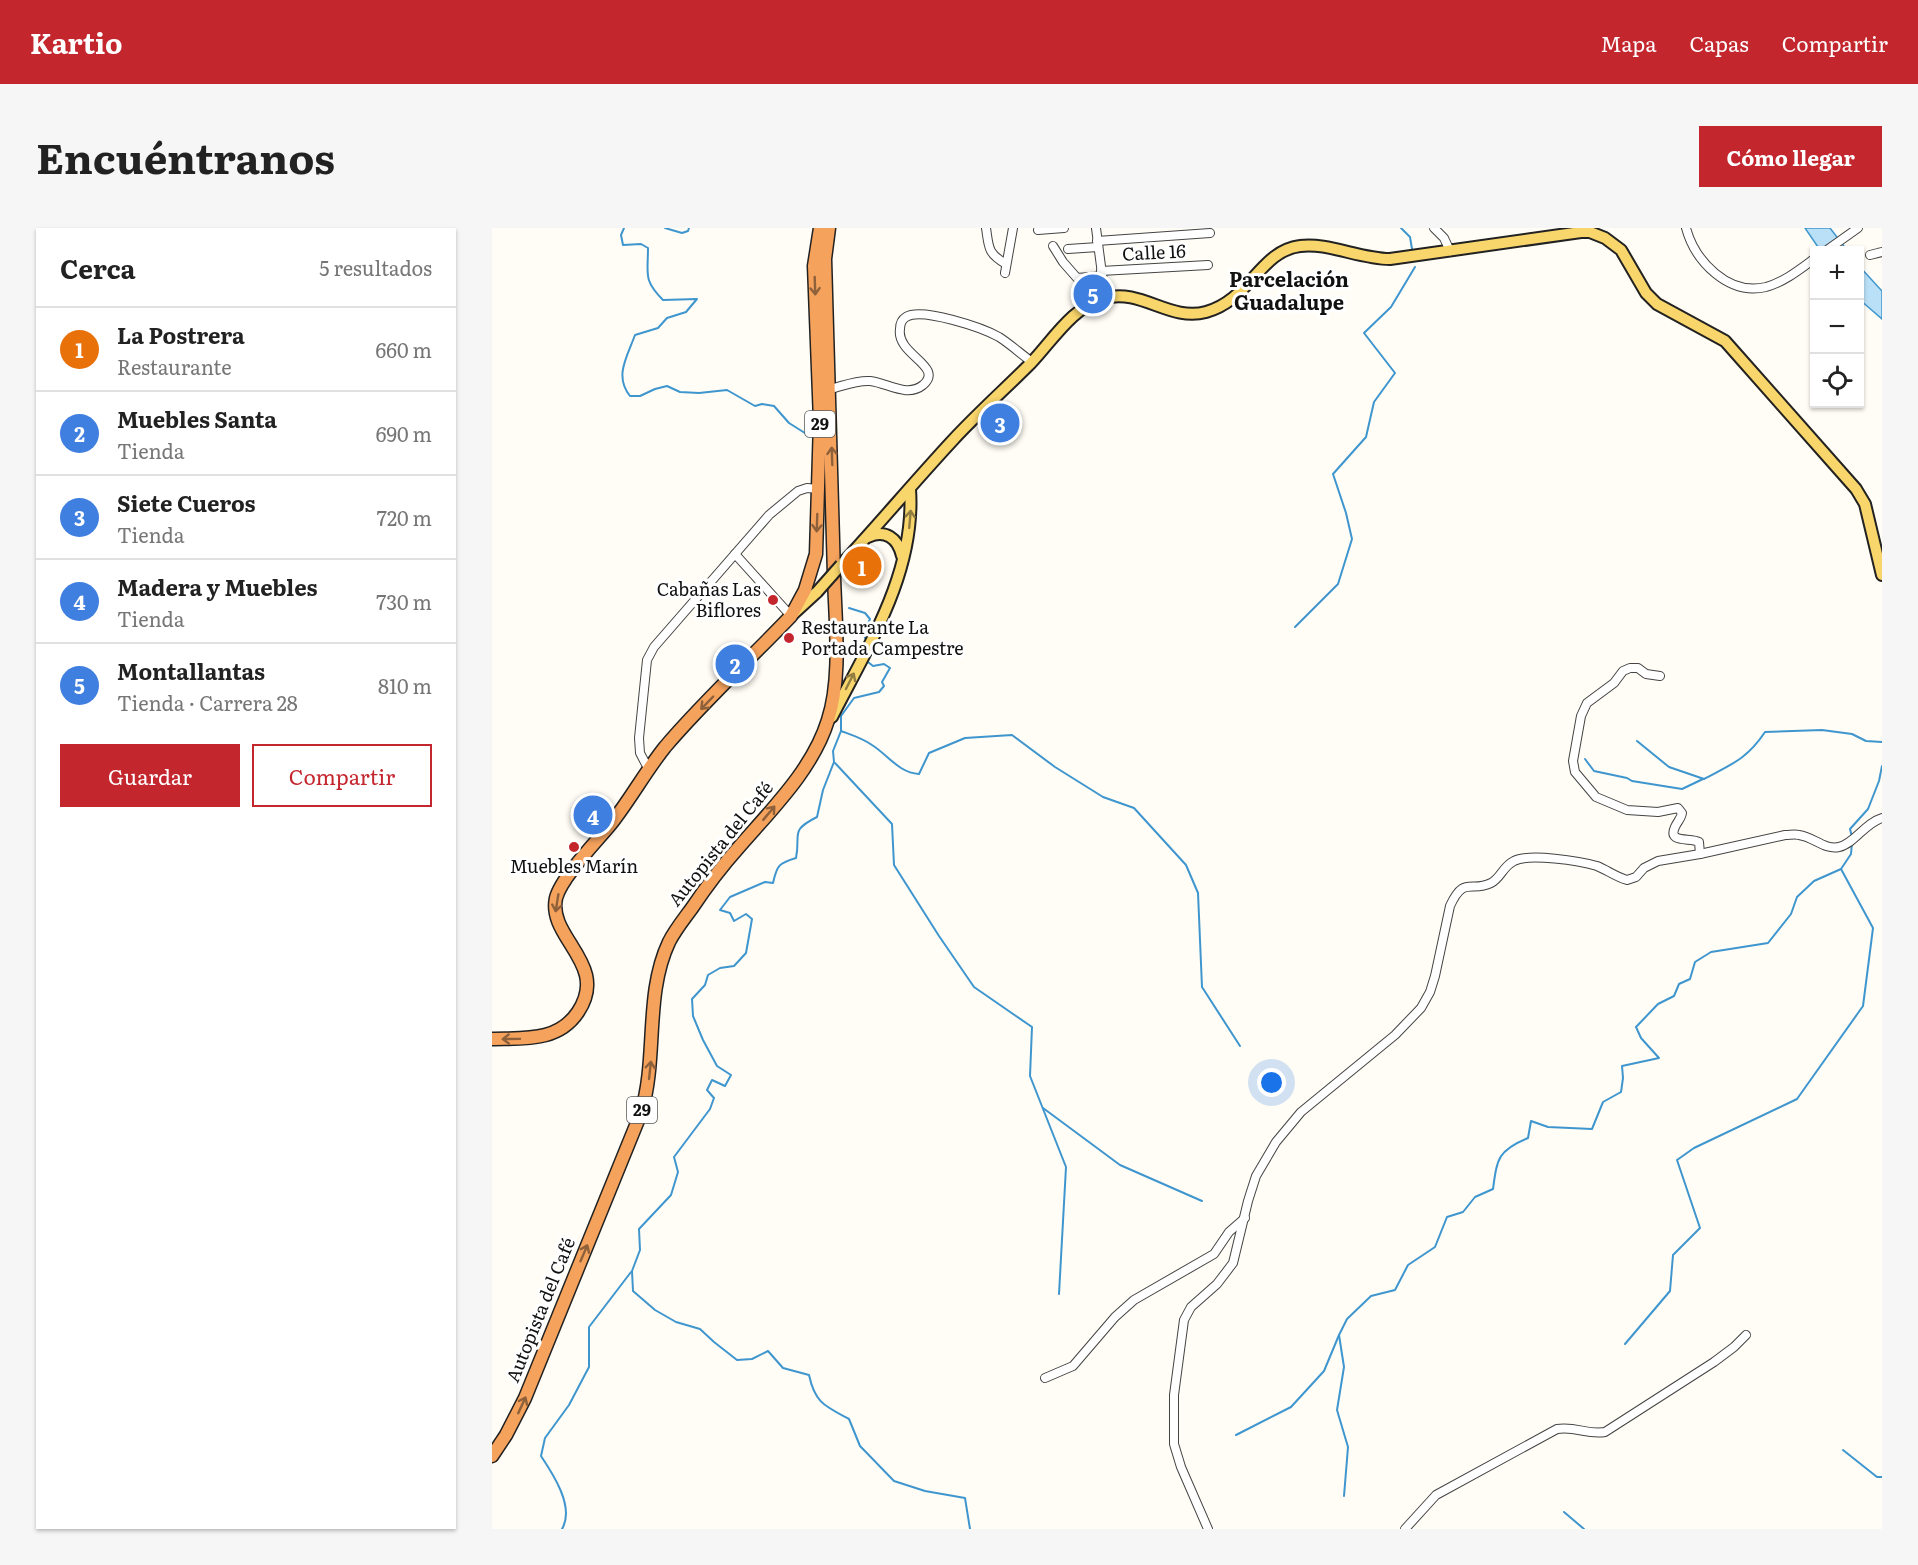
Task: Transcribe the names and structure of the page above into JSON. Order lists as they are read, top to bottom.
{
  "streets": {
    "highway": ["29", "Autopista del Café"],
    "street": ["Calle 16"]
  },
  "one_way": ["Autopista del Café"],
  "districts": ["Parcelación Guadalupe"],
  "places": ["Cabañas Las Biflores", "Restaurante La Portada Campestre", "Muebles Marín"],
  "page": {
    "header": "Kartio",
    "nav": ["Mapa", "Capas", "Compartir"],
    "title": "Encuéntranos",
    "buttons": [
      "Cómo llegar",
      ["Guardar", "Compartir"]
    ],
    "heading": ["Cerca", "5 resultados"],
    "map_buttons": ["+", "−"],
    "pins": [
      "5",
      "3",
      "1",
      "2",
      "4"
    ],
    "list": [
      {
        "mark": "1",
        "name": "La Postrera",
        "note": "Restaurante",
        "value": "660 m"
      },
      {
        "mark": "2",
        "name": "Muebles Santa",
        "note": "Tienda",
        "value": "690 m"
      },
      {
        "mark": "3",
        "name": "Siete Cueros",
        "note": "Tienda",
        "value": "720 m"
      },
      {
        "mark": "4",
        "name": "Madera y Muebles",
        "note": "Tienda",
        "value": "730 m"
      },
      {
        "mark": "5",
        "name": "Montallantas",
        "note": "Tienda · Carrera 28",
        "value": "810 m"
      }
    ]
  }
}
